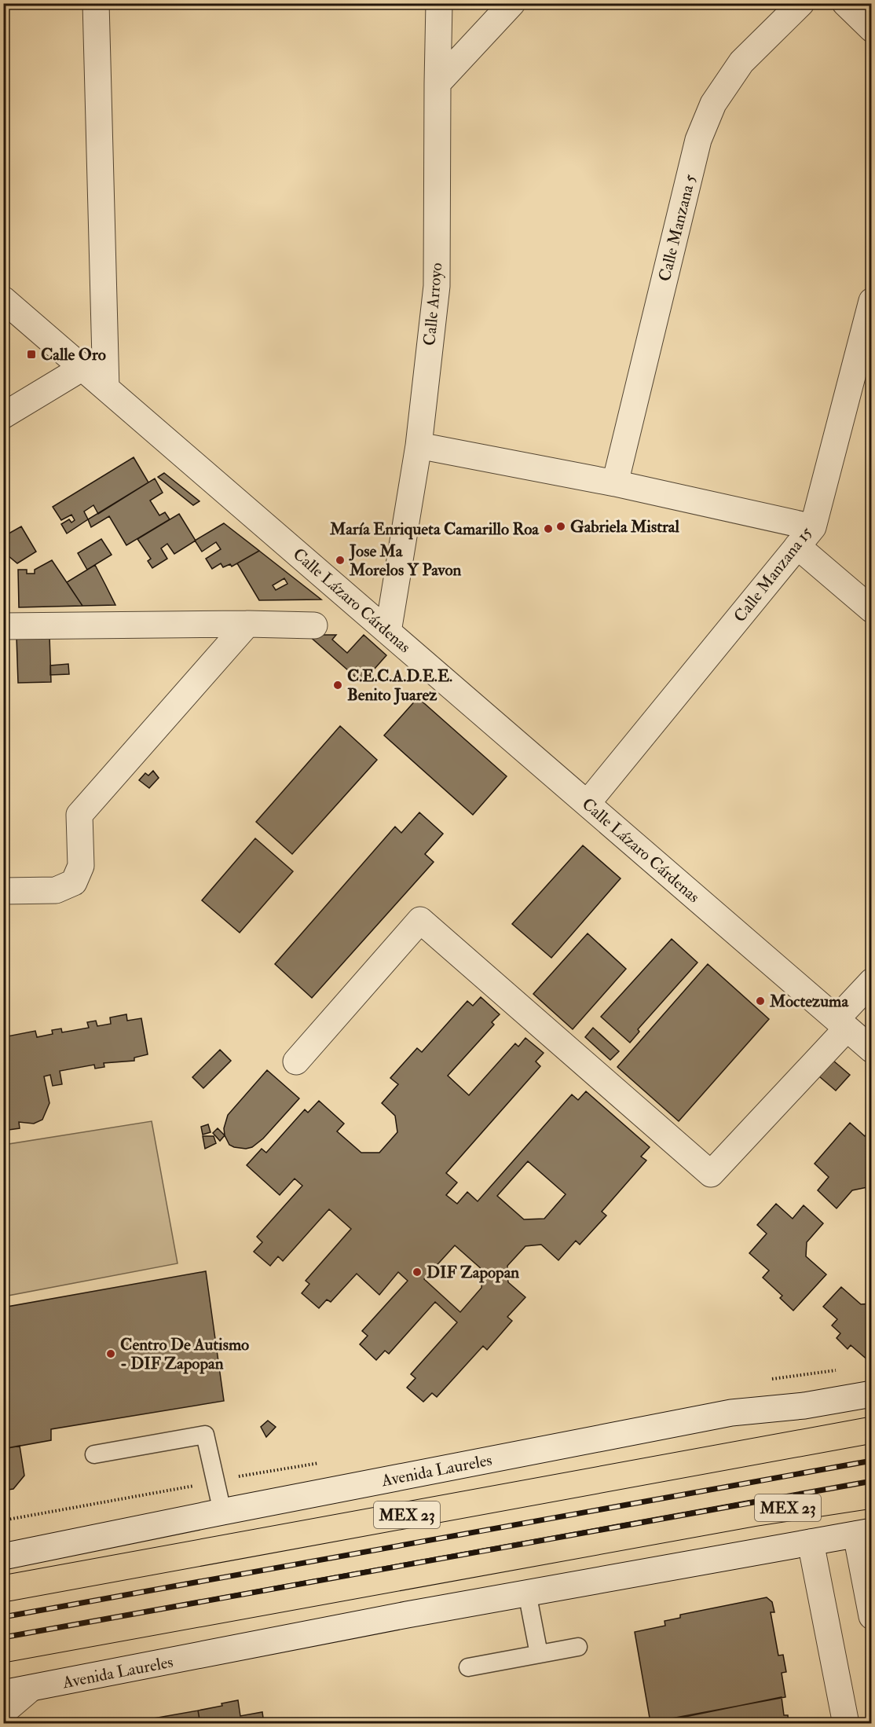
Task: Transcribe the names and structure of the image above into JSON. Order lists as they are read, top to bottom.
{
  "streets": {
    "main road": ["MEX 23"],
    "street": [
      "Calle Manzana 5",
      "Calle Arroyo",
      "Calle Manzana 15",
      "Calle Lázaro Cárdenas",
      "Avenida Laureles"
    ]
  },
  "crossings": [
    ["Calle Arroyo", "Calle Lázaro Cárdenas"],
    ["Calle Manzana 15", "Calle Lázaro Cárdenas"]
  ],
  "places": {
    "transit": ["Calle Oro"],
    "other": [
      "Gabriela Mistral",
      "María Enriqueta Camarillo Roa",
      "Jose Ma Morelos Y Pavon",
      "C.E.C.A.D.E.E. Benito Juarez",
      "Moctezuma",
      "DIF Zapopan",
      "Centro De Autismo - DIF Zapopan"
    ]
  }
}
